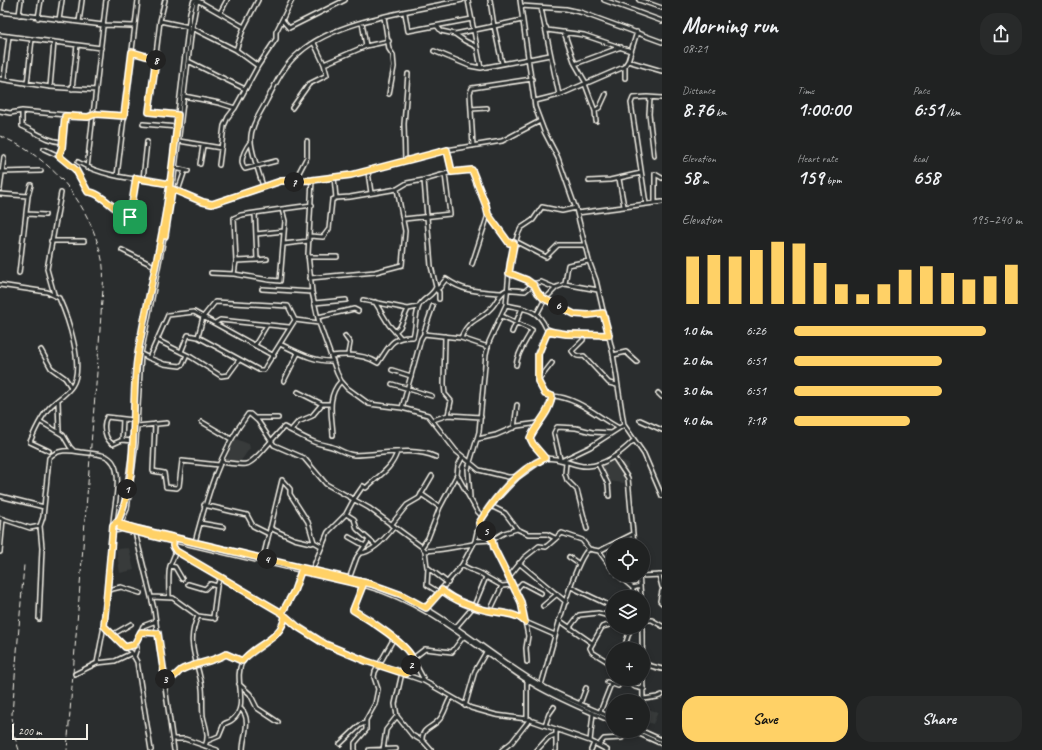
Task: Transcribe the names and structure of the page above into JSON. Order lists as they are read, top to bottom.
{
  "scale_bar": "200 m",
  "page": {
    "heading": ["Morning run", "08:21"],
    "pins": [
      "8",
      "7",
      "6",
      "1",
      "5",
      "4",
      "2",
      "3"
    ],
    "stats": [
      ["Distance", "8.76 km"],
      ["Time", "1:00:00"],
      ["Pace", "6:51 /km"],
      ["Elevation", "58 m"],
      ["Heart rate", "159 bpm"],
      ["kcal", "658"]
    ],
    "chart": ["Elevation", "195–240 m"],
    "list": [
      {
        "name": "1.0 km",
        "note": "6:26"
      },
      {
        "name": "2.0 km",
        "note": "6:51"
      },
      {
        "name": "3.0 km",
        "note": "6:51"
      },
      {
        "name": "4.0 km",
        "note": "7:18"
      }
    ],
    "map_buttons": ["+", "−"],
    "buttons": ["Save", "Share"],
    "scale": "200 m"
  }
}
